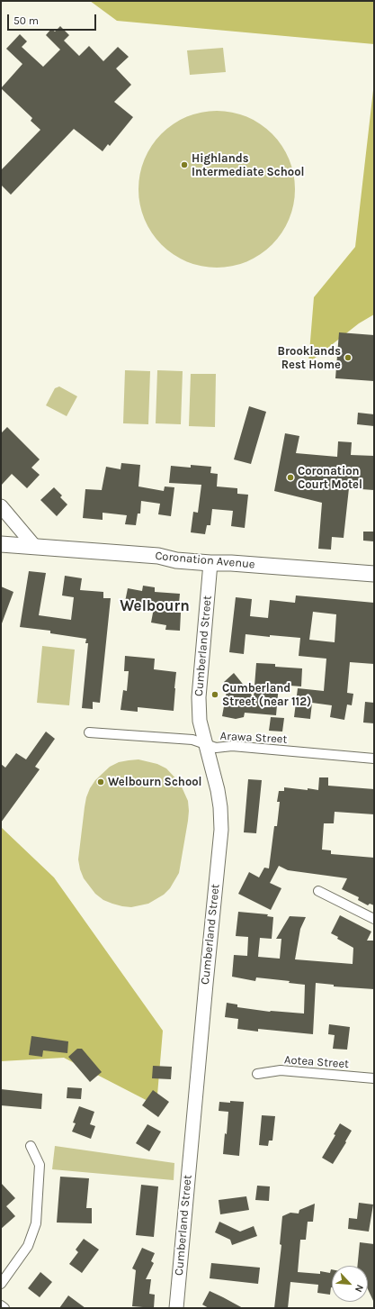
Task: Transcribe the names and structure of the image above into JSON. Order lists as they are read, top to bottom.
{
  "streets": {
    "highway": ["Coronation Avenue"],
    "main road": ["Cumberland Street"],
    "street": ["Arawa Street", "Aotea Street"]
  },
  "crossings": [
    ["Coronation Avenue", "Cumberland Street"],
    ["Cumberland Street", "Arawa Street"]
  ],
  "districts": ["Welbourn"],
  "places": [
    "Highlands Intermediate School",
    "Brooklands Rest Home",
    "Coronation Court Motel",
    "Cumberland Street (near 112)",
    "Welbourn School"
  ],
  "scale_bar": "50 m",
  "north": "bottom right"
}
